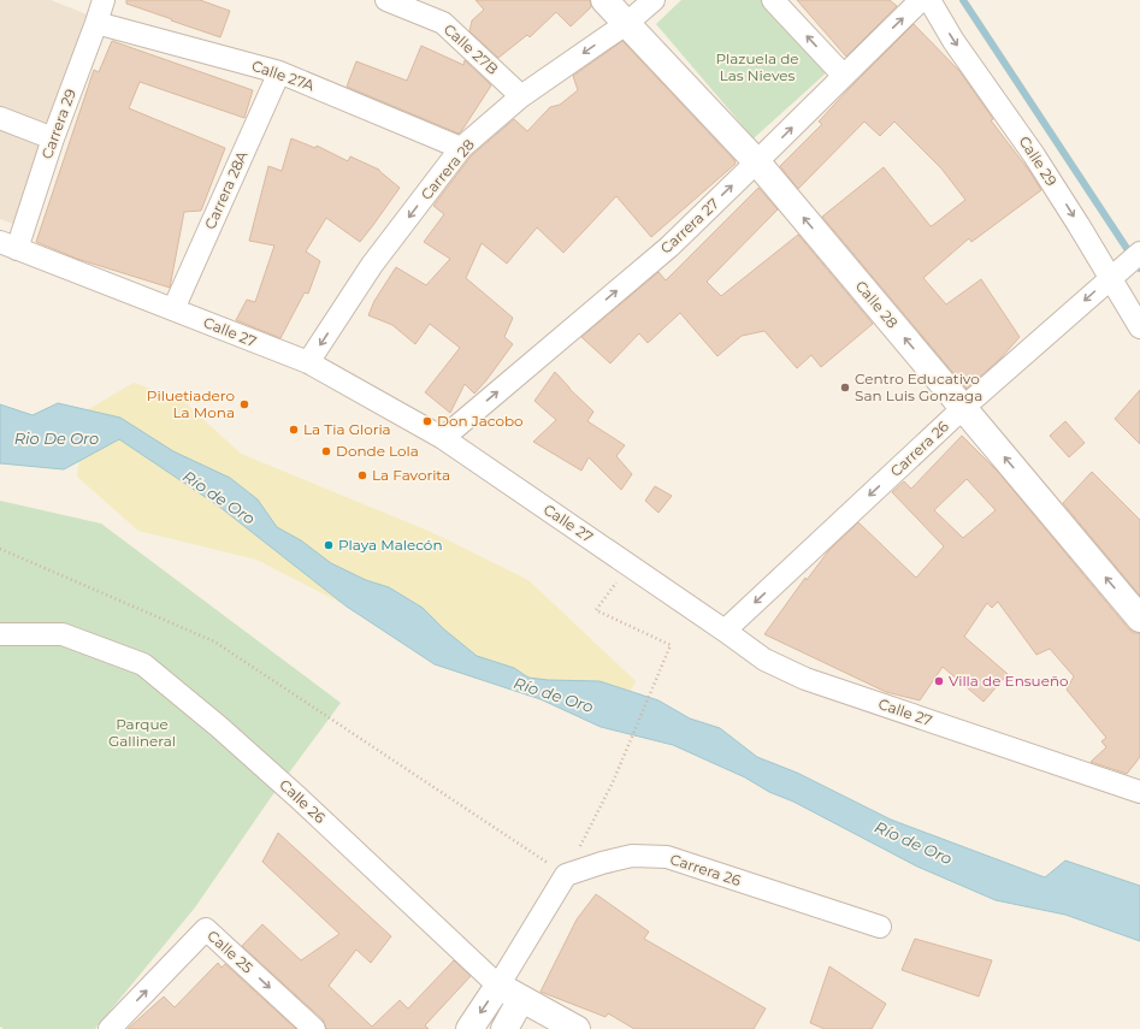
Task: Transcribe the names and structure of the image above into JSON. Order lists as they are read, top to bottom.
{
  "streets": {
    "street": [
      "Calle 27B",
      "Calle 27A",
      "Carrera 29",
      "Calle 29",
      "Carrera 28",
      "Carrera 28A",
      "Carrera 27",
      "Calle 28",
      "Calle 27",
      "Carrera 26",
      "Calle 26",
      "Calle 25"
    ]
  },
  "crossings": [
    ["Calle 27B", "Carrera 28"],
    ["Calle 27A", "Carrera 29"],
    ["Calle 27A", "Carrera 28"],
    ["Calle 27A", "Carrera 28A"],
    ["Carrera 29", "Calle 27"],
    ["Calle 29", "Carrera 26"],
    ["Carrera 28", "Calle 28"],
    ["Carrera 28", "Calle 27"],
    ["Carrera 28A", "Calle 27"],
    ["Carrera 27", "Calle 28"],
    ["Carrera 27", "Calle 27"],
    ["Calle 28", "Carrera 26"],
    ["Calle 27", "Carrera 26"]
  ],
  "one_way": [
    "Calle 29",
    "Carrera 28",
    "Carrera 27",
    "Calle 28",
    "Carrera 26"
  ],
  "water": ["Rio De Oro", "Río de Oro"],
  "parks": ["Plazuela de Las Nieves", "Parque Gallineral"],
  "places": [
    "Centro Educativo San Luis Gonzaga",
    "Piluetiadero La Mona",
    "Don Jacobo",
    "La Tia Gloria",
    "Donde Lola",
    "La Favorita",
    "Playa Malecón",
    "Villa de Ensueño"
  ]
}
